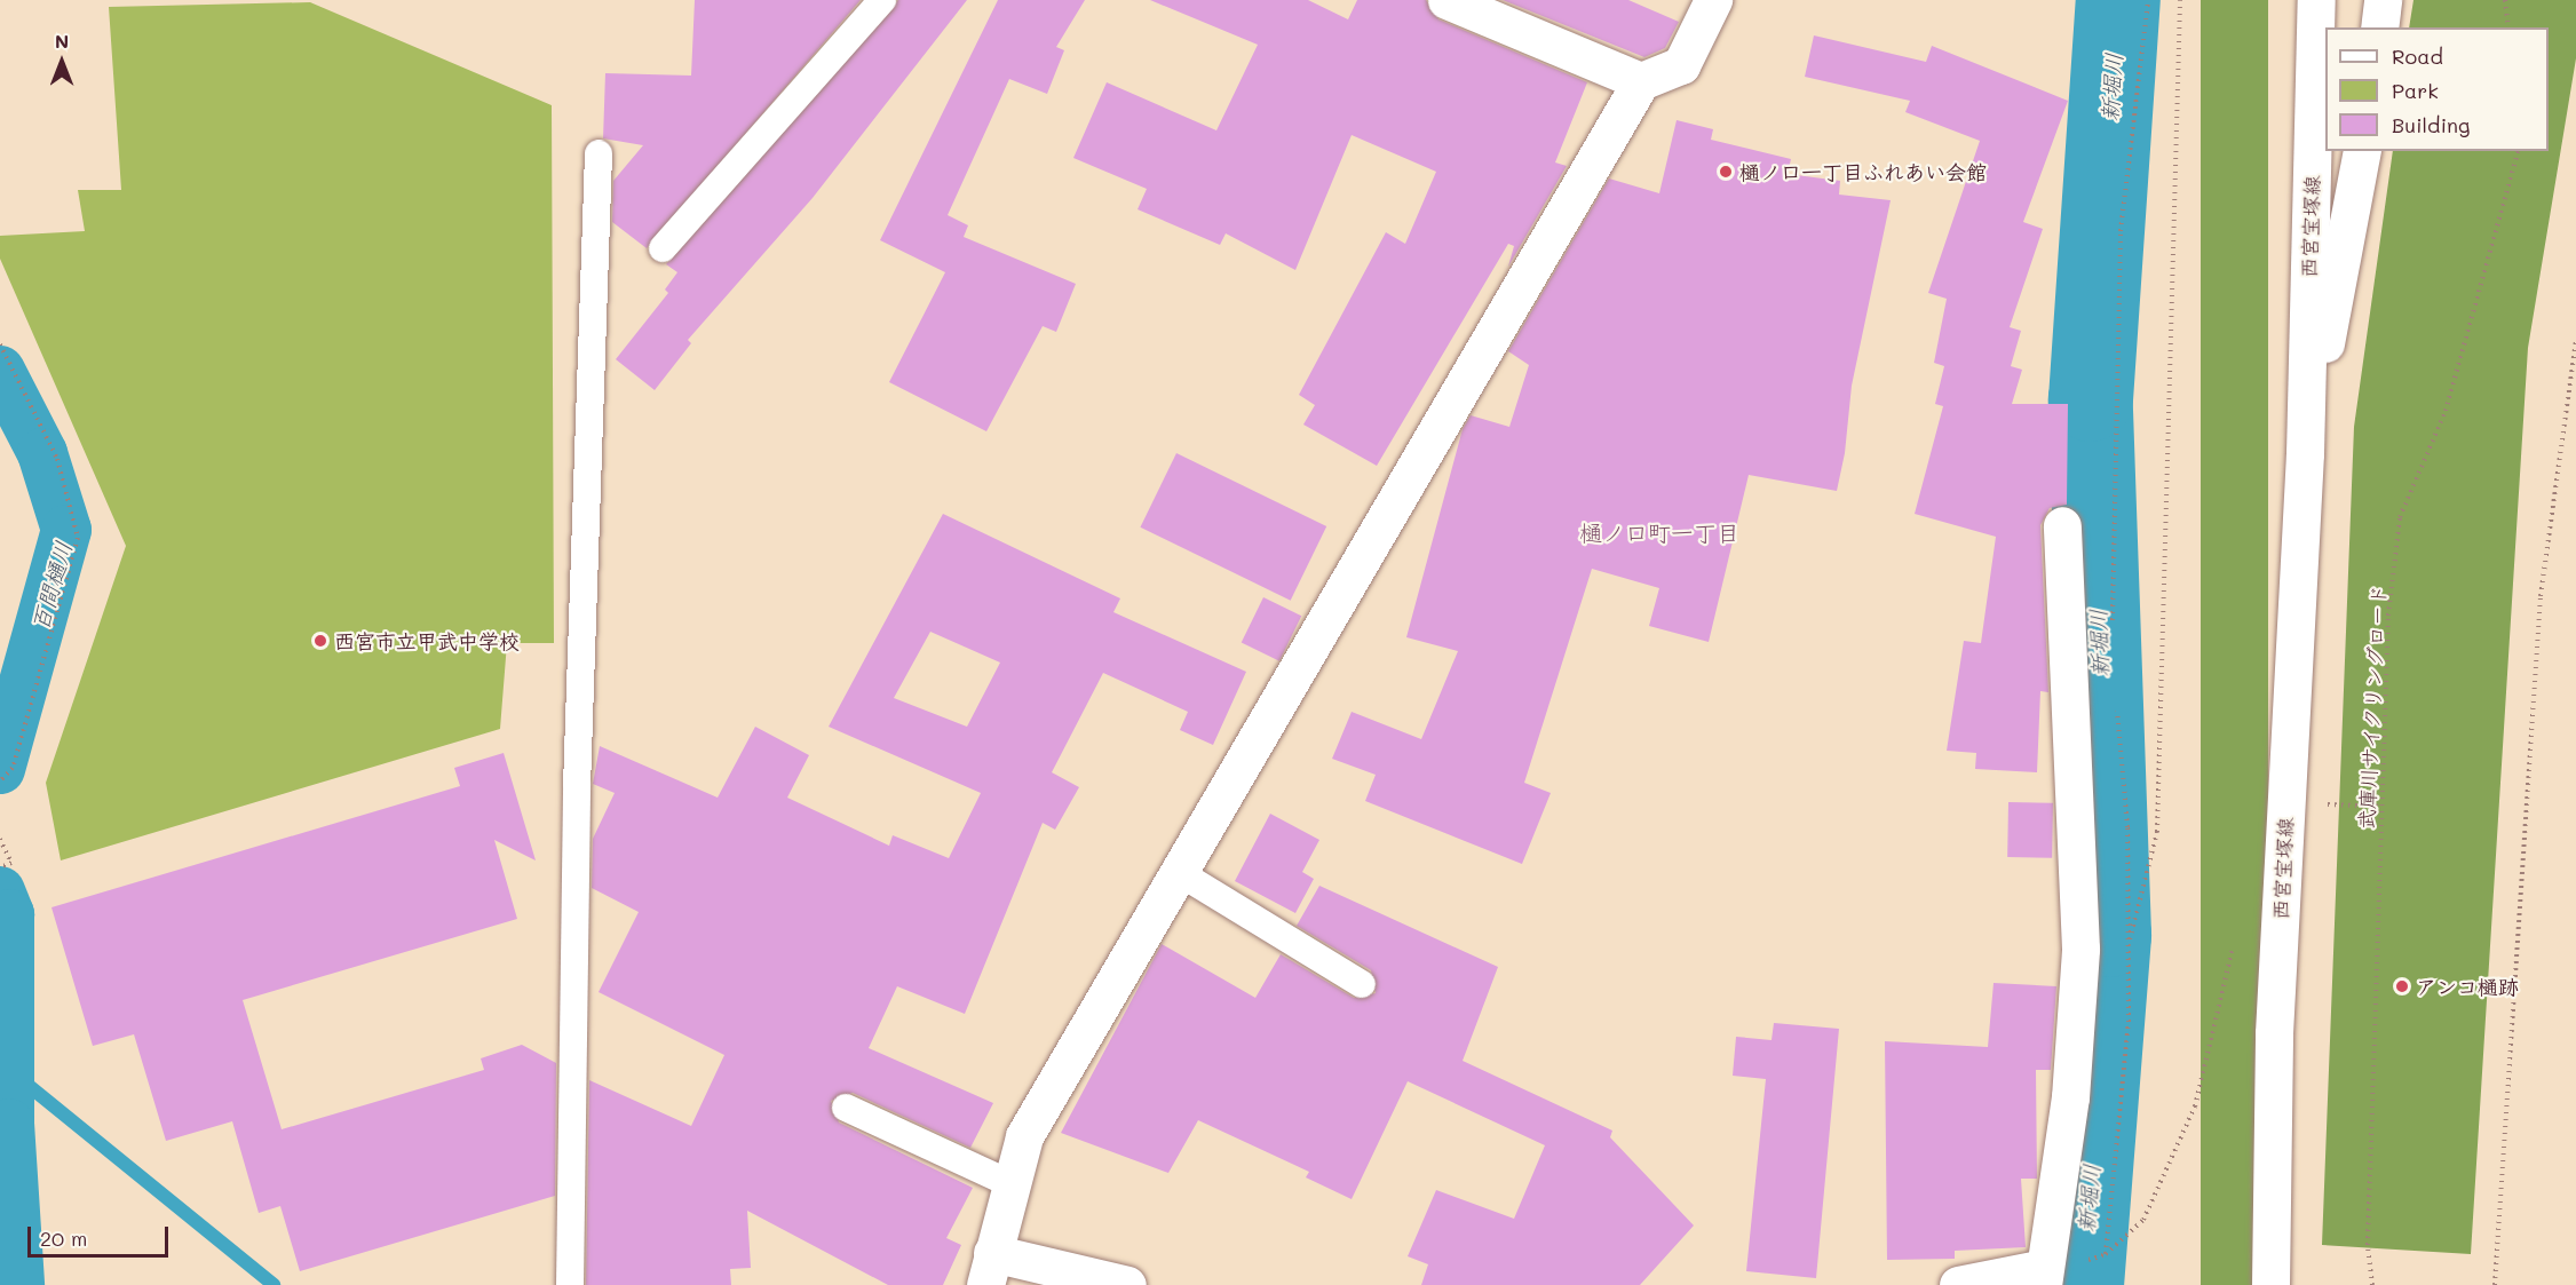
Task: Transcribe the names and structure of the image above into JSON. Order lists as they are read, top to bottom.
{
  "streets": {
    "street": ["西宮宝塚線"],
    "path": ["武庫川サイクリングロード"]
  },
  "districts": ["樋ノ口町一丁目"],
  "water": ["新堀川", "百間樋川"],
  "places": ["樋ノ口一丁目ふれあい会館", "西宮市立甲武中学校", "アンコ樋跡"],
  "legend": ["Road", "Park", "Building"],
  "scale_bar": "20 m",
  "north": "top"
}
